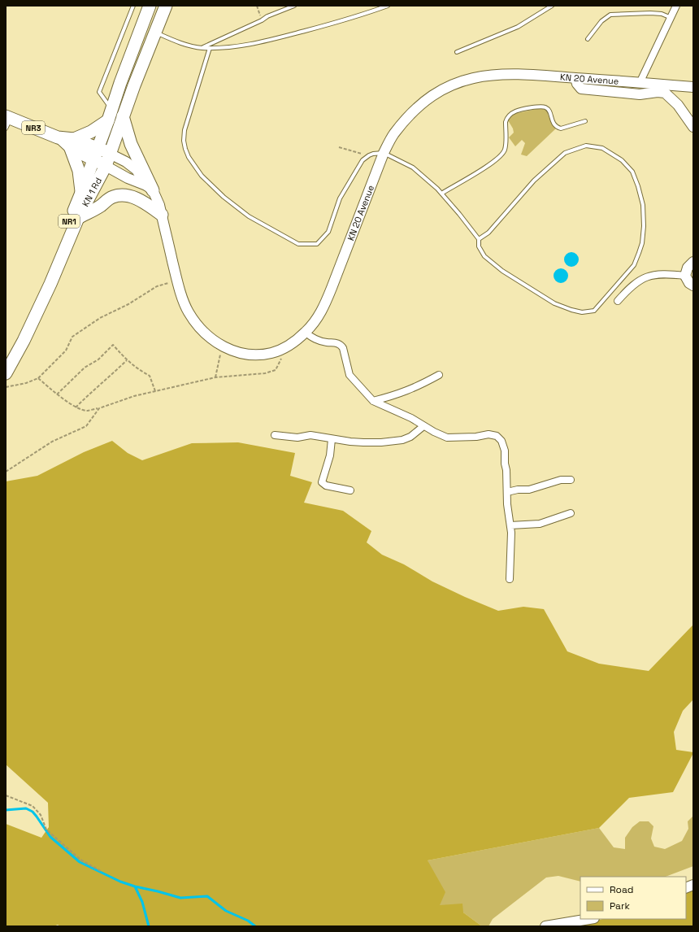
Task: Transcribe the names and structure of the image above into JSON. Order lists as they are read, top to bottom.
{
  "streets": {
    "highway": ["NR3", "KN 1 Rd", "NR1"],
    "main road": ["KN 20 Avenue"]
  },
  "crossings": [
    ["KN 20 Avenue", "NR3"],
    ["KN 20 Avenue", "KN 1 Rd"],
    ["NR3", "KN 1 Rd"]
  ],
  "legend": ["Road", "Park"]
}
